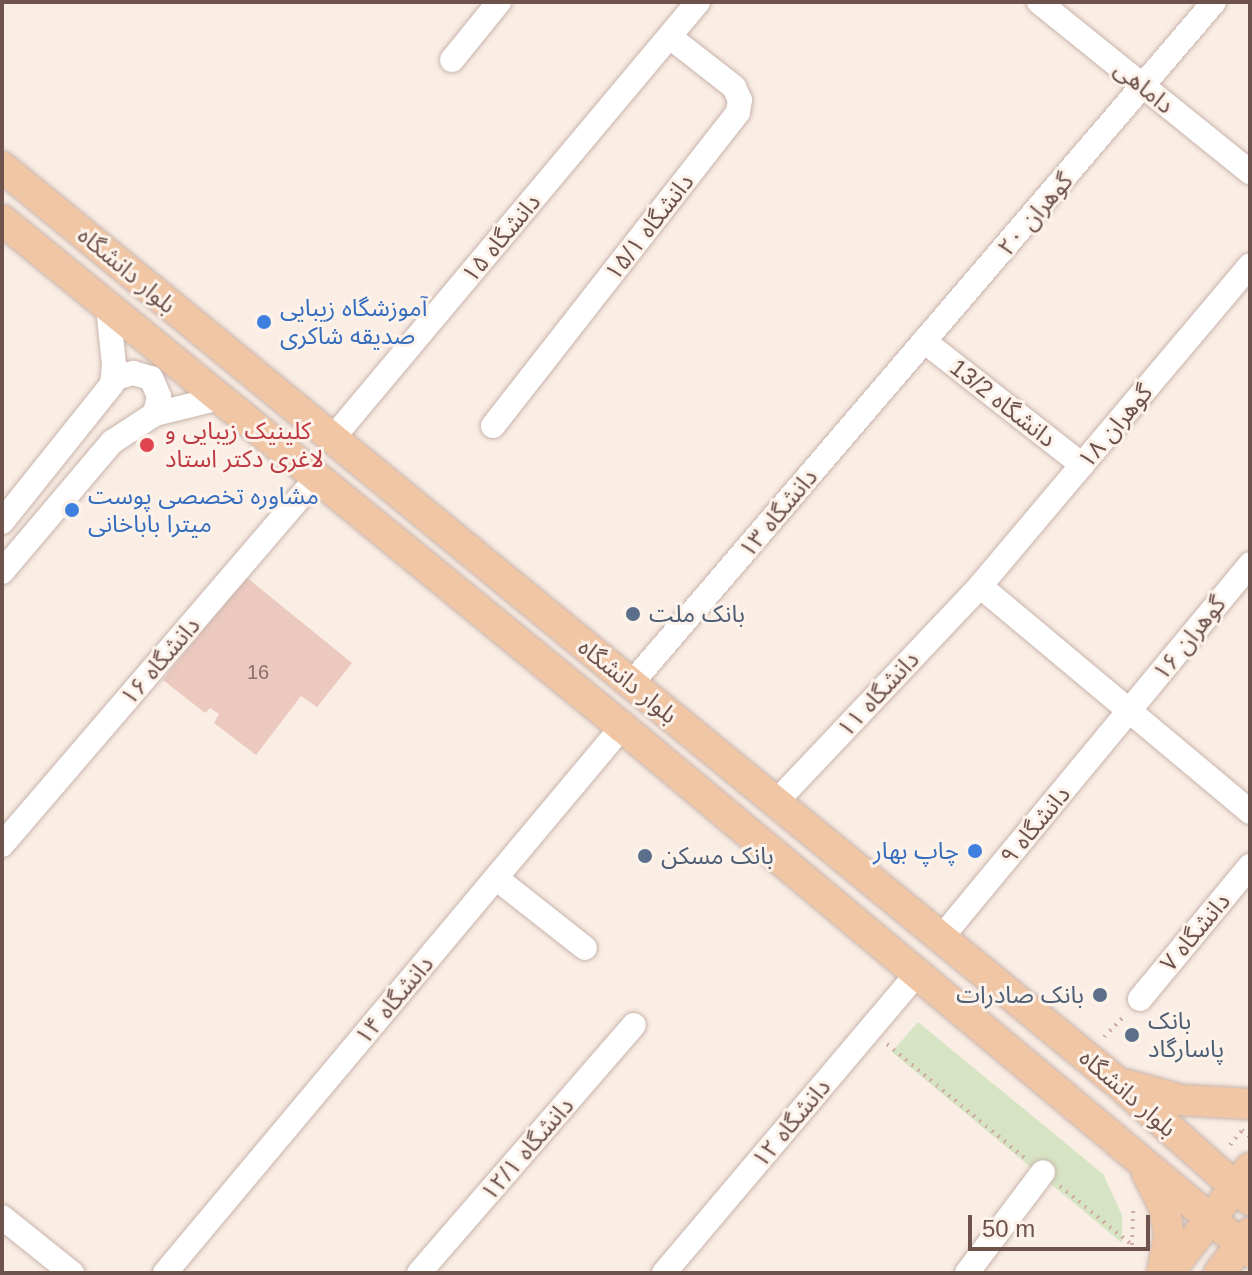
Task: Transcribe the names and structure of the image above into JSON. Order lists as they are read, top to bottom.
{
  "streets": {
    "main road": ["بلوار دانشگاه"],
    "street": [
      "داماهی",
      "گوهران ۲۰",
      "دانشگاه ۱۵/۱",
      "دانشگاه ۱۵",
      "دانشگاه 13/2",
      "گوهران ۱۸",
      "دانشگاه ۱۳",
      "گوهران ۱۶",
      "دانشگاه ۱۶",
      "دانشگاه ۱۱",
      "دانشگاه ۹",
      "دانشگاه ۷",
      "دانشگاه ۱۴",
      "دانشگاه ۱۲",
      "دانشگاه ۱۲/۱"
    ]
  },
  "crossings": [
    ["داماهی", "گوهران ۲۰"],
    ["گوهران ۲۰", "دانشگاه 13/2"],
    ["گوهران ۲۰", "دانشگاه ۱۳"],
    ["دانشگاه ۱۵/۱", "دانشگاه ۱۵"],
    ["دانشگاه ۱۵", "بلوار دانشگاه"],
    ["بلوار دانشگاه", "دانشگاه ۱۳"],
    ["بلوار دانشگاه", "دانشگاه ۱۶"],
    ["بلوار دانشگاه", "دانشگاه ۱۱"],
    ["بلوار دانشگاه", "دانشگاه ۹"],
    ["بلوار دانشگاه", "دانشگاه ۱۴"],
    ["بلوار دانشگاه", "دانشگاه ۱۲"],
    ["دانشگاه 13/2", "گوهران ۱۸"],
    ["دانشگاه 13/2", "دانشگاه ۱۳"],
    ["گوهران ۱۸", "دانشگاه ۱۱"],
    ["گوهران ۱۶", "دانشگاه ۹"]
  ],
  "places": [
    "آموزشگاه زیبایی صدیقه شاکری",
    "کلینیک زیبایی و لاغری دکتر استاد",
    "مشاوره تخصصی پوست میترا باباخانی",
    "بانک ملت",
    "چاپ بهار",
    "بانک مسکن",
    "بانک صادرات",
    "بانک پاسارگاد"
  ],
  "house_numbers": ["16"],
  "scale_bar": "50 m"
}
